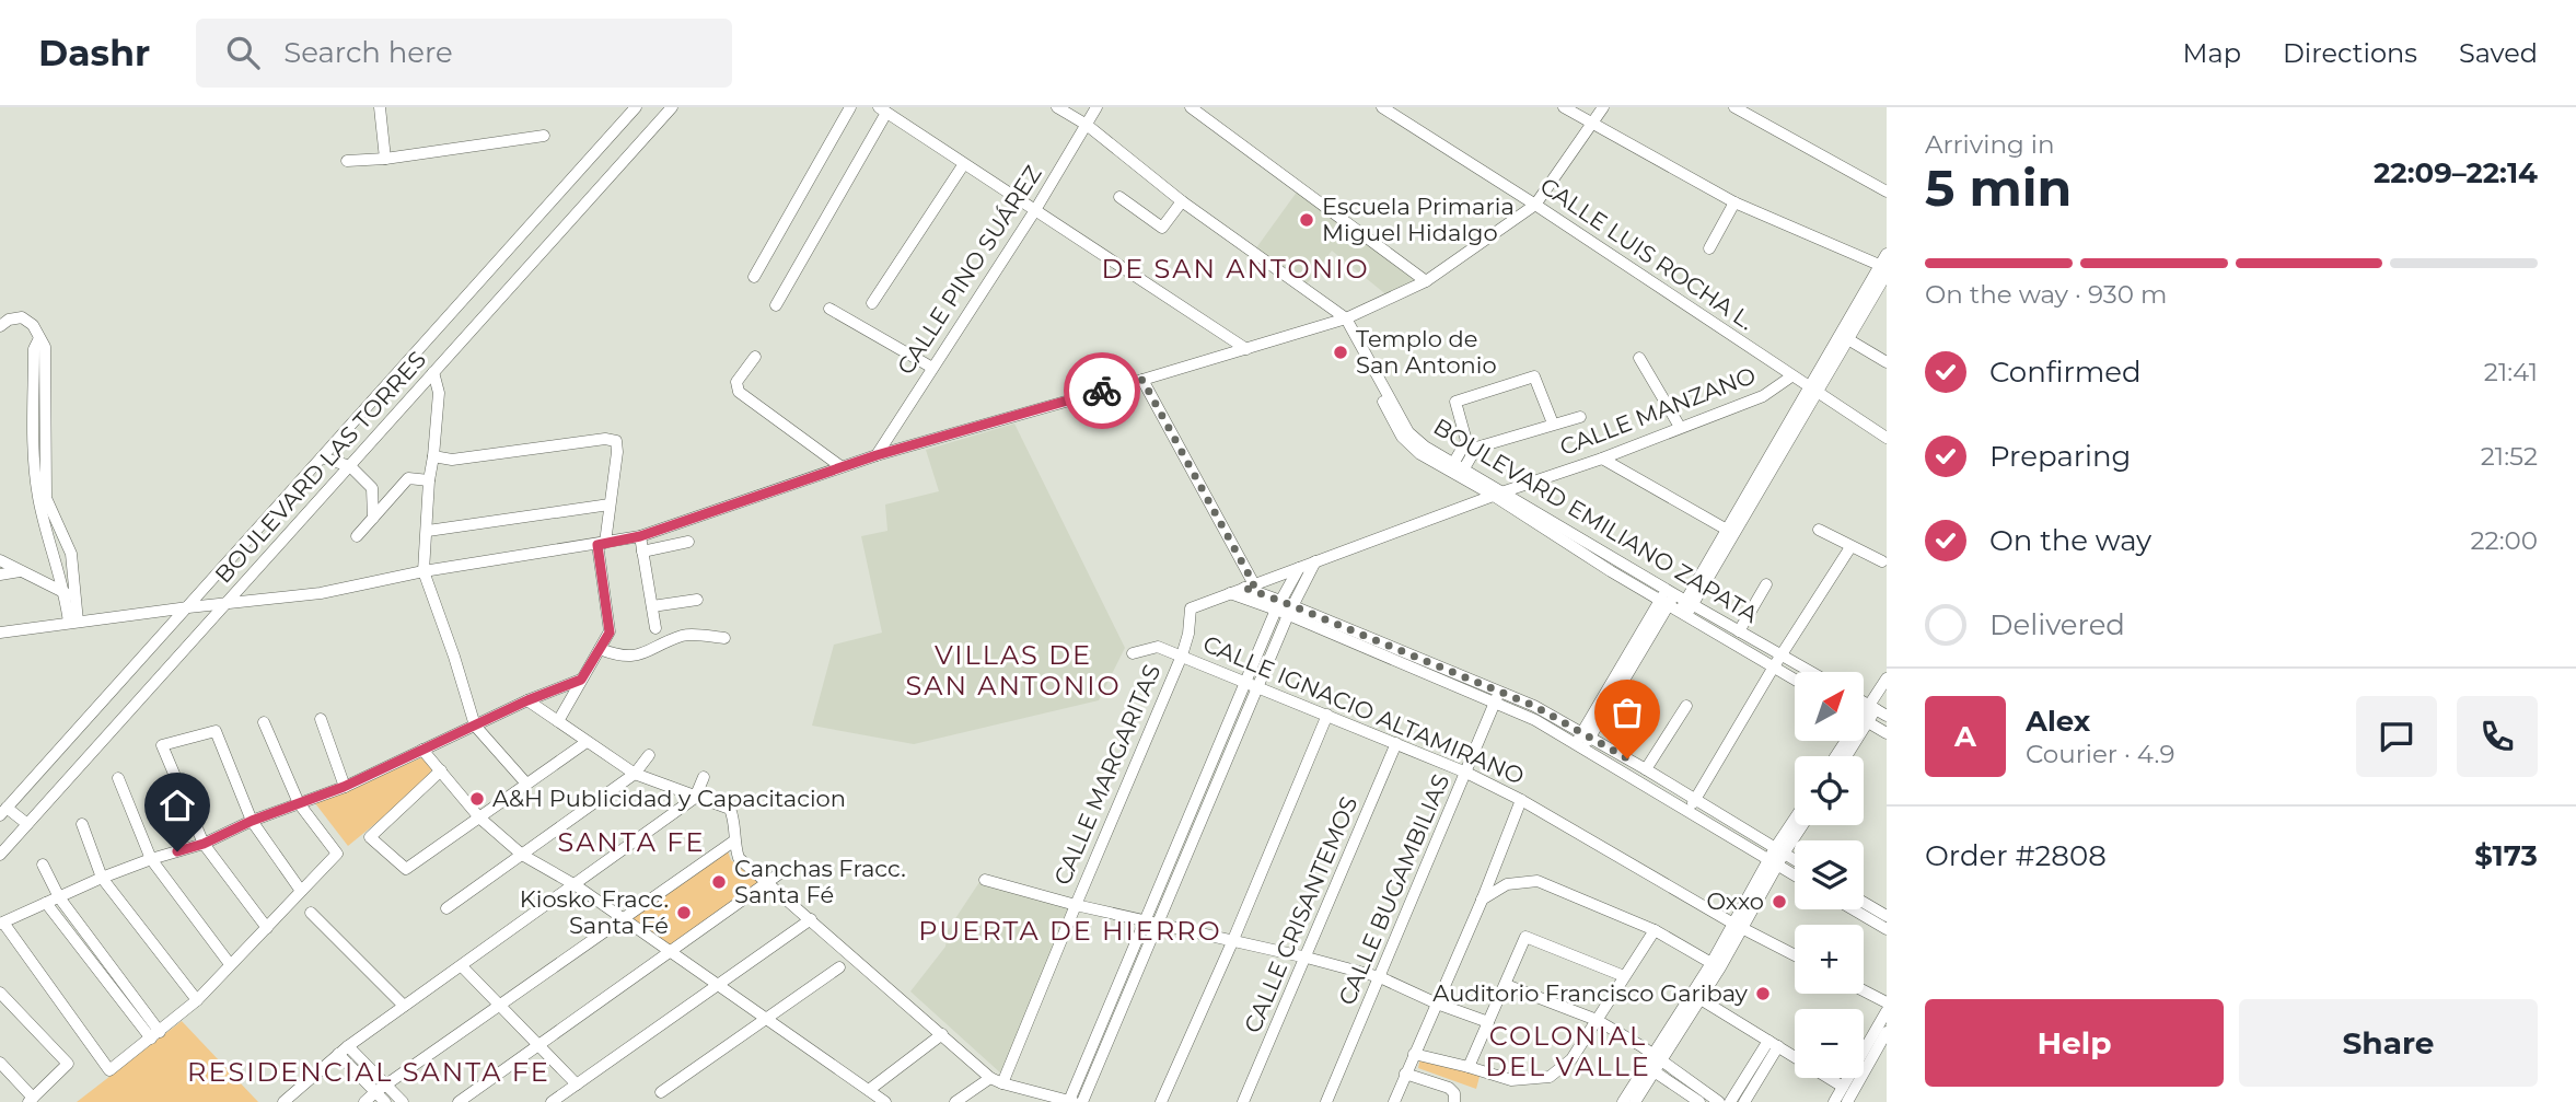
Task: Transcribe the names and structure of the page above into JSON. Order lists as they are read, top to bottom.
{
  "streets": {
    "street": [
      "CALLE LUIS ROCHA L.",
      "CALLE PINO SUÁREZ",
      "CALLE MANZANO",
      "BOULEVARD LAS TORRES",
      "BOULEVARD EMILIANO ZAPATA",
      "CALLE IGNACIO ALTAMIRANO",
      "CALLE MARGARITAS",
      "CALLE BUGAMBILIAS",
      "CALLE CRISANTEMOS"
    ]
  },
  "crossings": [
    ["CALLE LUIS ROCHA L.", "CALLE MANZANO"],
    ["CALLE MANZANO", "BOULEVARD EMILIANO ZAPATA"],
    ["CALLE MANZANO", "CALLE MARGARITAS"],
    ["CALLE IGNACIO ALTAMIRANO", "CALLE MARGARITAS"],
    ["CALLE IGNACIO ALTAMIRANO", "CALLE BUGAMBILIAS"],
    ["CALLE IGNACIO ALTAMIRANO", "CALLE CRISANTEMOS"]
  ],
  "districts": [
    "DE SAN ANTONIO",
    "VILLAS DE SAN ANTONIO",
    "SANTA FE",
    "PUERTA DE HIERRO",
    "COLONIAL DEL VALLE",
    "RESIDENCIAL SANTA FE"
  ],
  "places": [
    "Escuela Primaria Miguel Hidalgo",
    "Templo de San Antonio",
    "A&H Publicidad y Capacitacion",
    "Canchas Fracc. Santa Fé",
    "Oxxo",
    "Kiosko Fracc. Santa Fé",
    "Auditorio Francisco Garibay"
  ],
  "north": "top right",
  "page": {
    "header": "Dashr",
    "search": "Search here",
    "nav": ["Map", "Directions", "Saved"],
    "heading": ["5 min", "Arriving in", "22:09–22:14"],
    "panel": [
      "Alex",
      "Courier · 4.9",
      "Order #2808",
      "$173"
    ],
    "bar": "On the way · 930 m",
    "list": [
      ["Confirmed", "21:41"],
      ["Preparing", "21:52"],
      ["On the way", "22:00"],
      "Delivered"
    ],
    "map_buttons": ["+", "−"],
    "round": "A",
    "buttons": ["Help", "Share"]
  }
}
